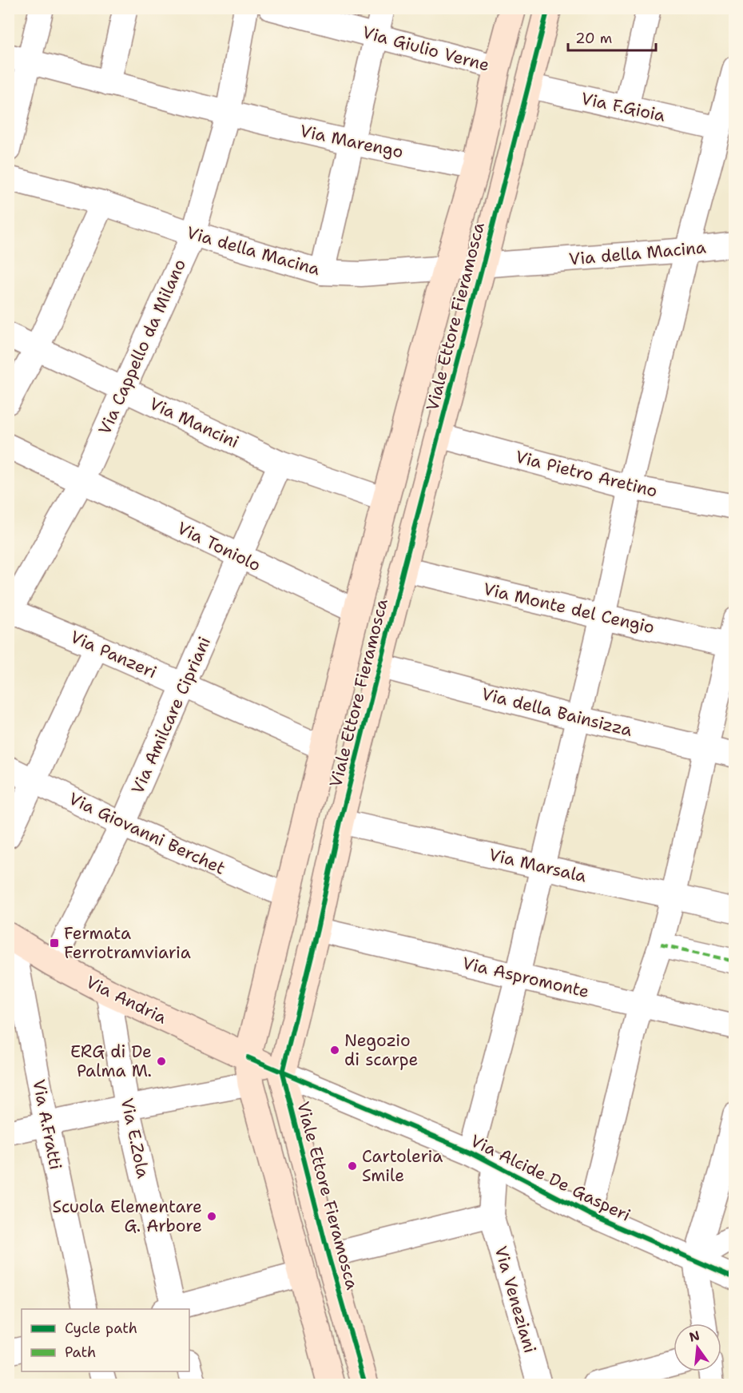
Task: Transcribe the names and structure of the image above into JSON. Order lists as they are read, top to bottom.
{
  "streets": {
    "main road": ["Viale Ettore Fieramosca", "Via Andria", "Via Alcide De Gasperi"],
    "street": [
      "Via Giulio Verne",
      "Via F.Gioia",
      "Via Marengo",
      "Via della Macina",
      "Via Cappello da Milano",
      "Via Mancini",
      "Via Pietro Aretino",
      "Via Toniolo",
      "Via Monte del Cengio",
      "Via Panzeri",
      "Via della Bainsizza",
      "Via Amilcare Cipriani",
      "Via Giovanni Berchet",
      "Via Marsala",
      "Via Aspromonte",
      "Via A.Fratti",
      "Via E.Zola",
      "Via Veneziani"
    ]
  },
  "crossings": [
    ["Via Giulio Verne", "Viale Ettore Fieramosca"],
    ["Via F.Gioia", "Viale Ettore Fieramosca"],
    ["Via Marengo", "Viale Ettore Fieramosca"],
    ["Via Marengo", "Via Cappello da Milano"],
    ["Via della Macina", "Viale Ettore Fieramosca"],
    ["Via della Macina", "Via Cappello da Milano"],
    ["Viale Ettore Fieramosca", "Via Mancini"],
    ["Viale Ettore Fieramosca", "Via Pietro Aretino"],
    ["Viale Ettore Fieramosca", "Via Toniolo"],
    ["Viale Ettore Fieramosca", "Via Monte del Cengio"],
    ["Viale Ettore Fieramosca", "Via Panzeri"],
    ["Viale Ettore Fieramosca", "Via della Bainsizza"],
    ["Viale Ettore Fieramosca", "Via Giovanni Berchet"],
    ["Viale Ettore Fieramosca", "Via Marsala"],
    ["Viale Ettore Fieramosca", "Via Aspromonte"],
    ["Viale Ettore Fieramosca", "Via Andria"],
    ["Viale Ettore Fieramosca", "Via Alcide De Gasperi"],
    ["Via Cappello da Milano", "Via Mancini"],
    ["Via Cappello da Milano", "Via Toniolo"],
    ["Via Cappello da Milano", "Via Panzeri"],
    ["Via Mancini", "Via Amilcare Cipriani"],
    ["Via Toniolo", "Via Amilcare Cipriani"],
    ["Via Panzeri", "Via Amilcare Cipriani"],
    ["Via Amilcare Cipriani", "Via Giovanni Berchet"],
    ["Via Amilcare Cipriani", "Via Andria"],
    ["Via Andria", "Via A.Fratti"],
    ["Via Andria", "Via E.Zola"],
    ["Via Andria", "Via Alcide De Gasperi"],
    ["Via Alcide De Gasperi", "Via Veneziani"]
  ],
  "places": {
    "transit": ["Fermata Ferrotramviaria"],
    "other": [
      "Negozio di scarpe",
      "ERG di De Palma M.",
      "Cartoleria Smile",
      "Scuola Elementare G. Arbore"
    ]
  },
  "legend": ["Cycle path", "Path"],
  "scale_bar": "20 m",
  "north": "top"
}
